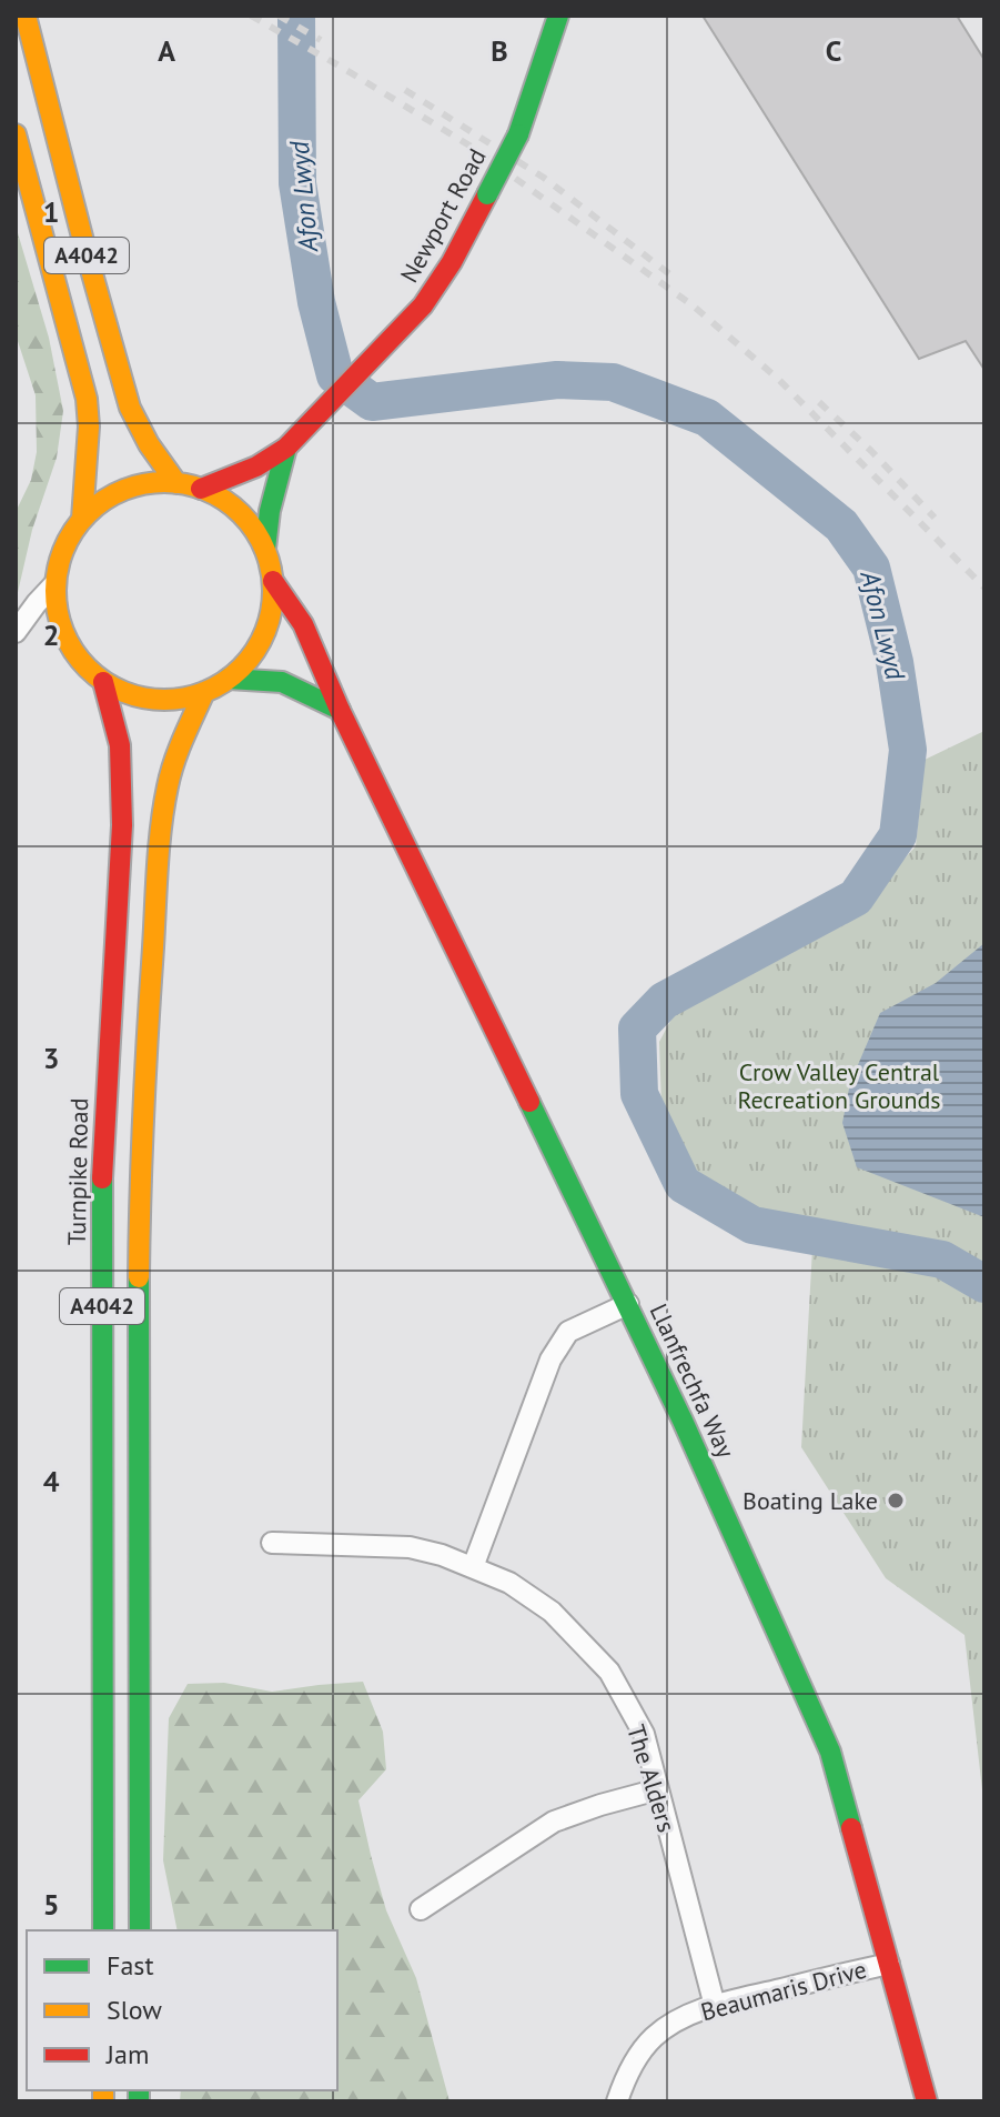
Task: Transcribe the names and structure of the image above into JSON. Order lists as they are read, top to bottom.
{
  "streets": {
    "main road": [
      "Newport Road",
      "A4042",
      "Turnpike Road",
      "Llanfrechfa Way"
    ],
    "street": ["The Alders", "Beaumaris Drive"]
  },
  "crossings": [
    ["Newport Road", "A4042"],
    ["Newport Road", "Turnpike Road"],
    ["Newport Road", "Llanfrechfa Way"],
    ["A4042", "Turnpike Road"],
    ["A4042", "Llanfrechfa Way"],
    ["Turnpike Road", "Llanfrechfa Way"],
    ["Llanfrechfa Way", "Beaumaris Drive"],
    ["The Alders", "Beaumaris Drive"]
  ],
  "water": ["Afon Lwyd"],
  "parks": ["Crow Valley Central Recreation Grounds"],
  "places": ["Boating Lake"],
  "legend": ["Fast", "Slow", "Jam"],
  "grid": {
    "columns": ["A", "B", "C"],
    "rows": [
      "1",
      "2",
      "3",
      "4",
      "5"
    ]
  }
}
